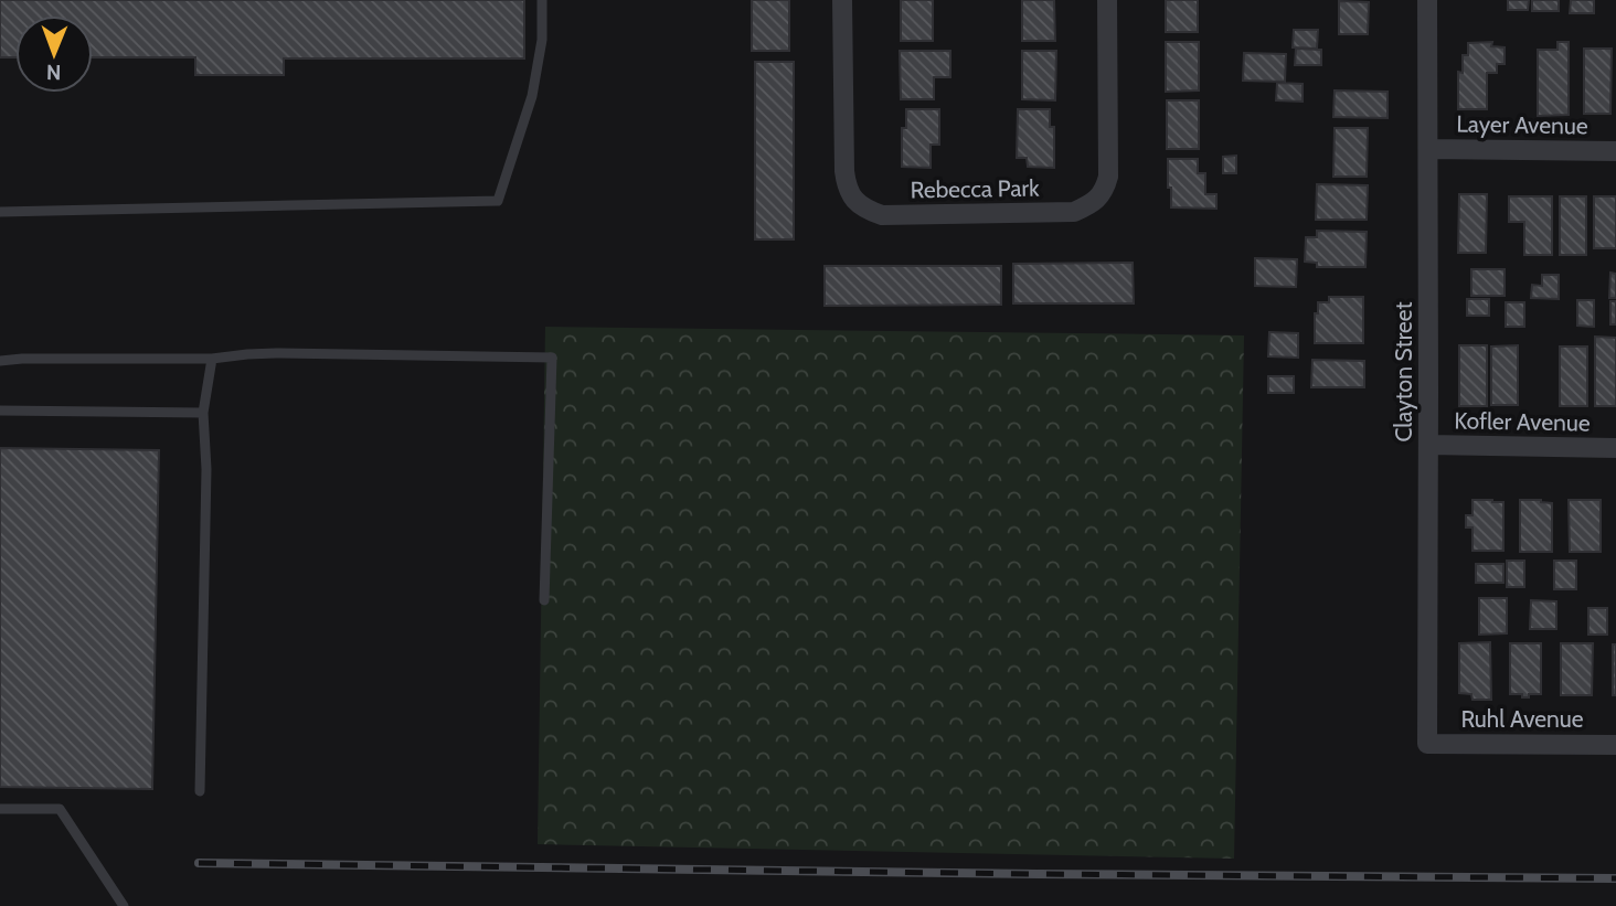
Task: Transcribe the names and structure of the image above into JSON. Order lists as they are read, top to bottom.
{
  "streets": {
    "street": [
      "Layer Avenue",
      "Rebecca Park",
      "Clayton Street",
      "Kofler Avenue",
      "Ruhl Avenue"
    ]
  },
  "crossings": [
    ["Layer Avenue", "Clayton Street"],
    ["Clayton Street", "Kofler Avenue"],
    ["Clayton Street", "Ruhl Avenue"]
  ],
  "north": "bottom"
}
